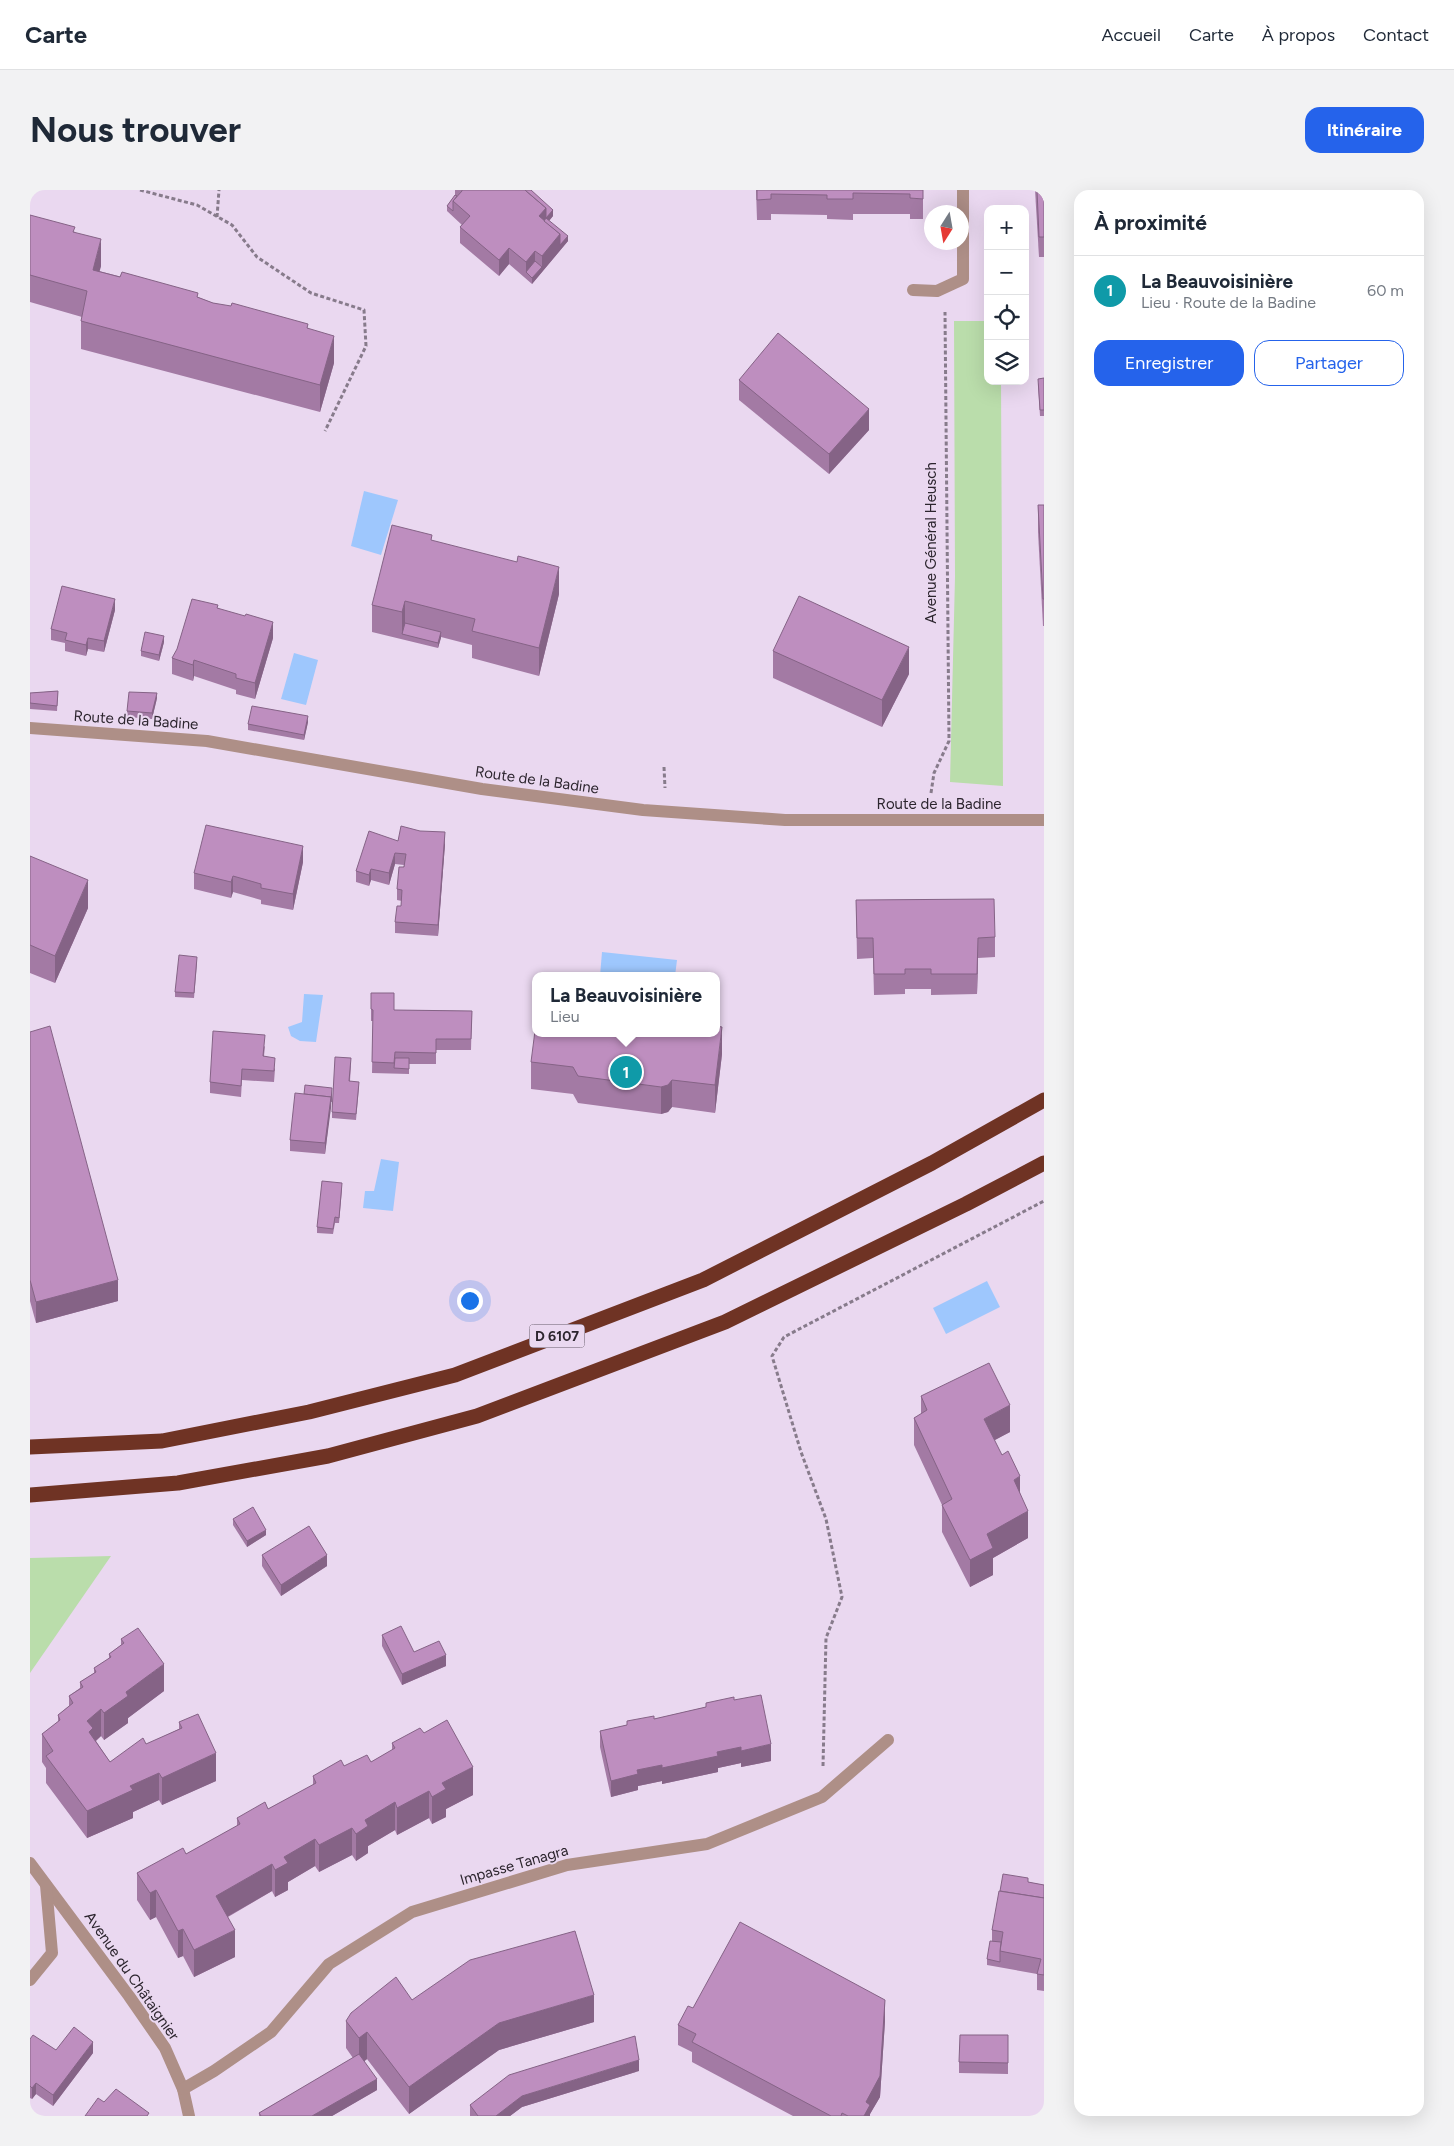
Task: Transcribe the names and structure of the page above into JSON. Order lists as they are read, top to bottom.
{
  "streets": {
    "highway": ["D 6107"],
    "street": ["Route de la Badine", "Impasse Tanagra", "Avenue du Châtaignier"],
    "path": ["Avenue Général Heusch"]
  },
  "crossings": [
    ["Impasse Tanagra", "Avenue du Châtaignier"]
  ],
  "north": "bottom",
  "page": {
    "header": "Carte",
    "nav": [
      "Accueil",
      "Carte",
      "À propos",
      "Contact"
    ],
    "buttons": [
      "Itinéraire",
      ["Enregistrer", "Partager"]
    ],
    "title": "Nous trouver",
    "heading": "À proximité",
    "map_buttons": ["+", "−"],
    "list": [
      {
        "mark": "1",
        "name": "La Beauvoisinière",
        "note": "Lieu · Route de la Badine",
        "value": "60 m"
      }
    ],
    "popup": ["La Beauvoisinière", "Lieu"],
    "pins": "1"
  }
}
